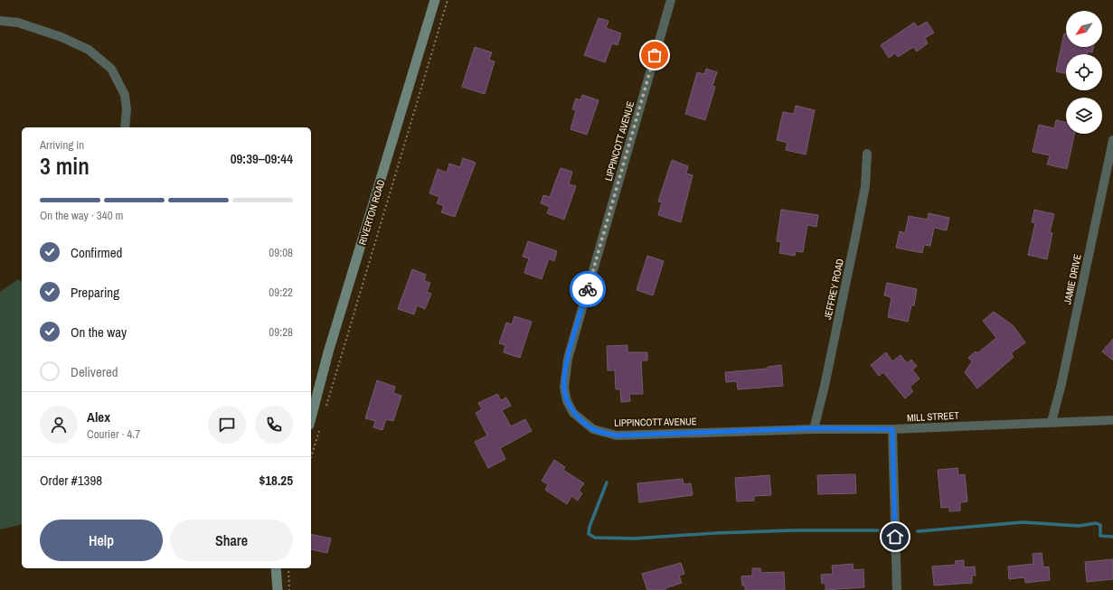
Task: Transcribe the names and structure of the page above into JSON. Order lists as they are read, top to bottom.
{
  "streets": {
    "main road": ["RIVERTON ROAD"],
    "street": [
      "LIPPINCOTT AVENUE",
      "JAMIE DRIVE",
      "JEFFREY ROAD",
      "MILL STREET"
    ]
  },
  "crossings": [
    ["LIPPINCOTT AVENUE", "JEFFREY ROAD"],
    ["LIPPINCOTT AVENUE", "MILL STREET"],
    ["JAMIE DRIVE", "MILL STREET"]
  ],
  "north": "bottom left",
  "page": {
    "heading": ["3 min", "Arriving in", "09:39–09:44"],
    "panel": [
      "Alex",
      "Courier · 4.7",
      "Order #1398",
      "$18.25"
    ],
    "bar": "On the way · 340 m",
    "list": [
      ["Confirmed", "09:08"],
      ["Preparing", "09:22"],
      ["On the way", "09:28"],
      "Delivered"
    ],
    "buttons": ["Help", "Share"]
  }
}
